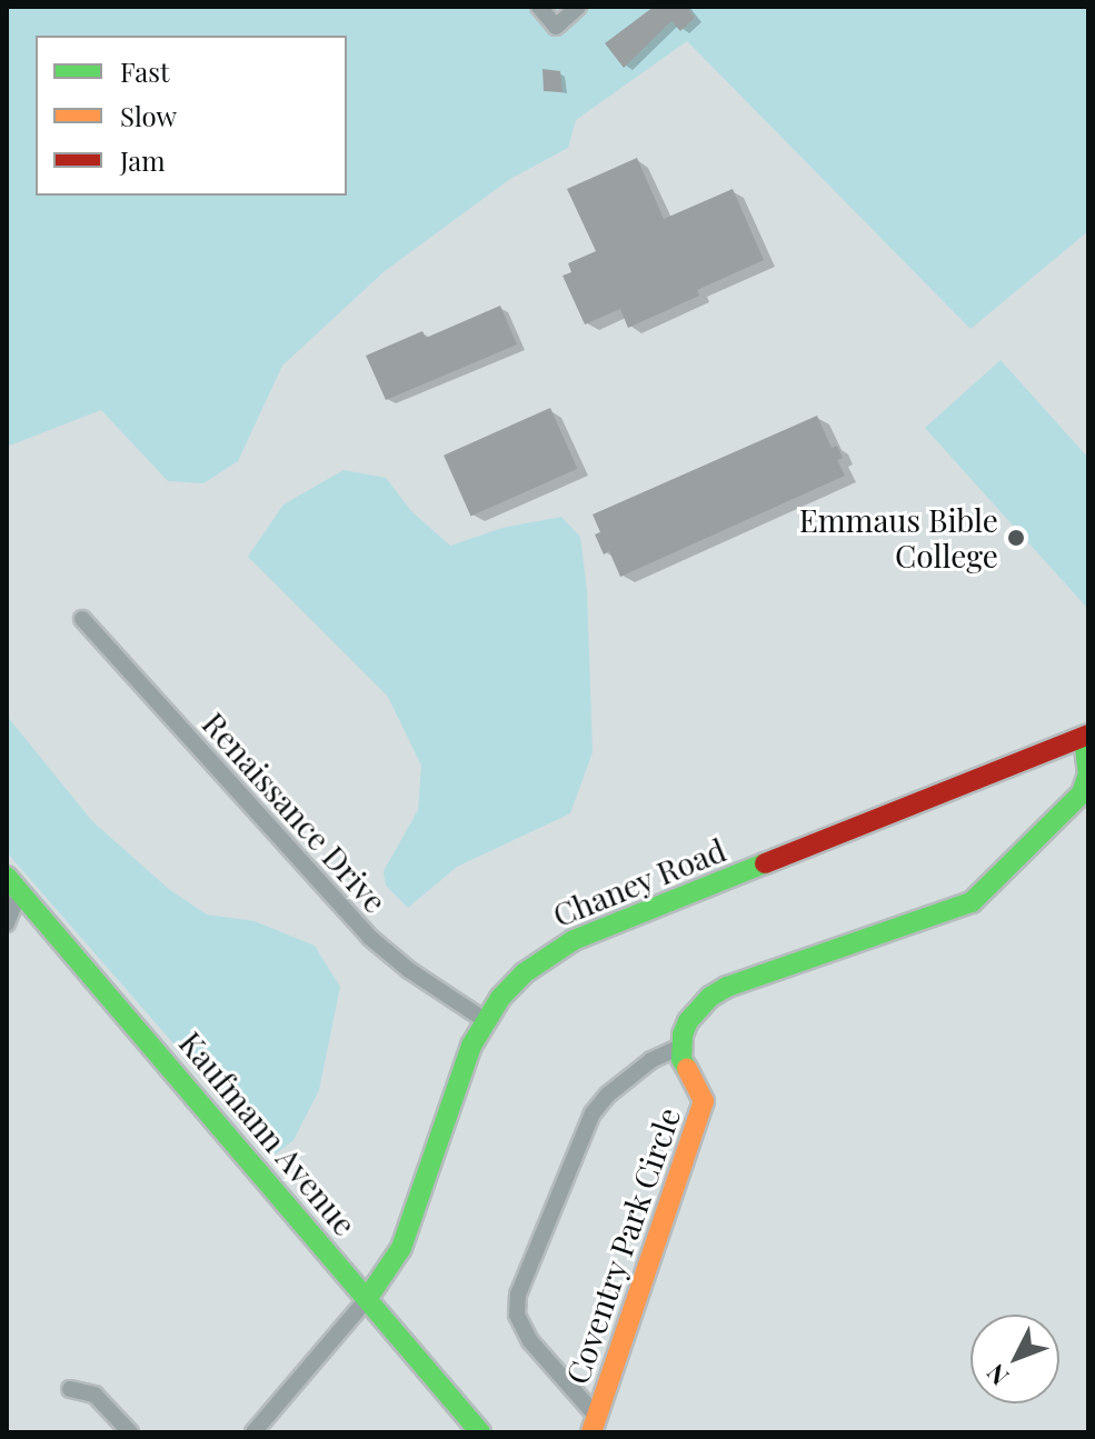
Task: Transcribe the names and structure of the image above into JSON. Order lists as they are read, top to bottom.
{
  "streets": {
    "street": [
      "Renaissance Drive",
      "Chaney Road",
      "Kaufmann Avenue",
      "Coventry Park Circle"
    ]
  },
  "crossings": [
    ["Renaissance Drive", "Chaney Road"],
    ["Chaney Road", "Kaufmann Avenue"]
  ],
  "places": ["Emmaus Bible College"],
  "legend": ["Fast", "Slow", "Jam"],
  "north": "bottom left"
}
